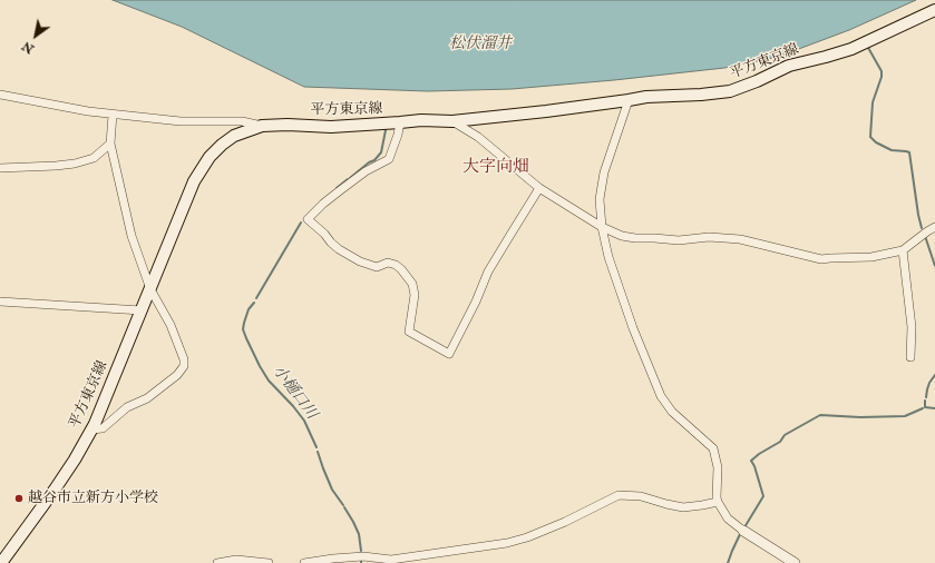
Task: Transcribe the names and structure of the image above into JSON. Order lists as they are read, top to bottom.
{
  "streets": {
    "main road": ["平方東京線"]
  },
  "districts": ["大字向畑"],
  "water": ["松伏溜井", "小樋口川"],
  "places": ["越谷市立新方小学校"],
  "north": "bottom left"
}
